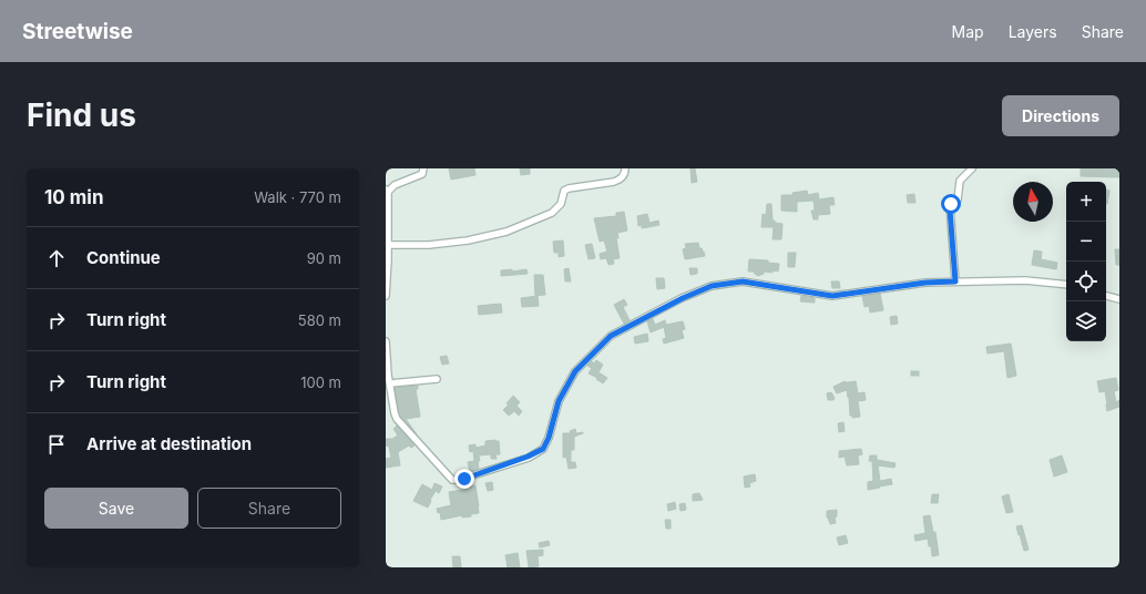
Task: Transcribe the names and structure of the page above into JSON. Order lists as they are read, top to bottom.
{
  "north": "top",
  "page": {
    "header": "Streetwise",
    "nav": ["Map", "Layers", "Share"],
    "buttons": [
      "Directions",
      ["Save", "Share"]
    ],
    "title": "Find us",
    "heading": ["10 min", "Walk · 770 m"],
    "map_buttons": ["+", "−"],
    "list": [
      ["Continue", "90 m"],
      ["Turn right", "580 m"],
      ["Turn right", "100 m"],
      "Arrive at destination"
    ]
  }
}
